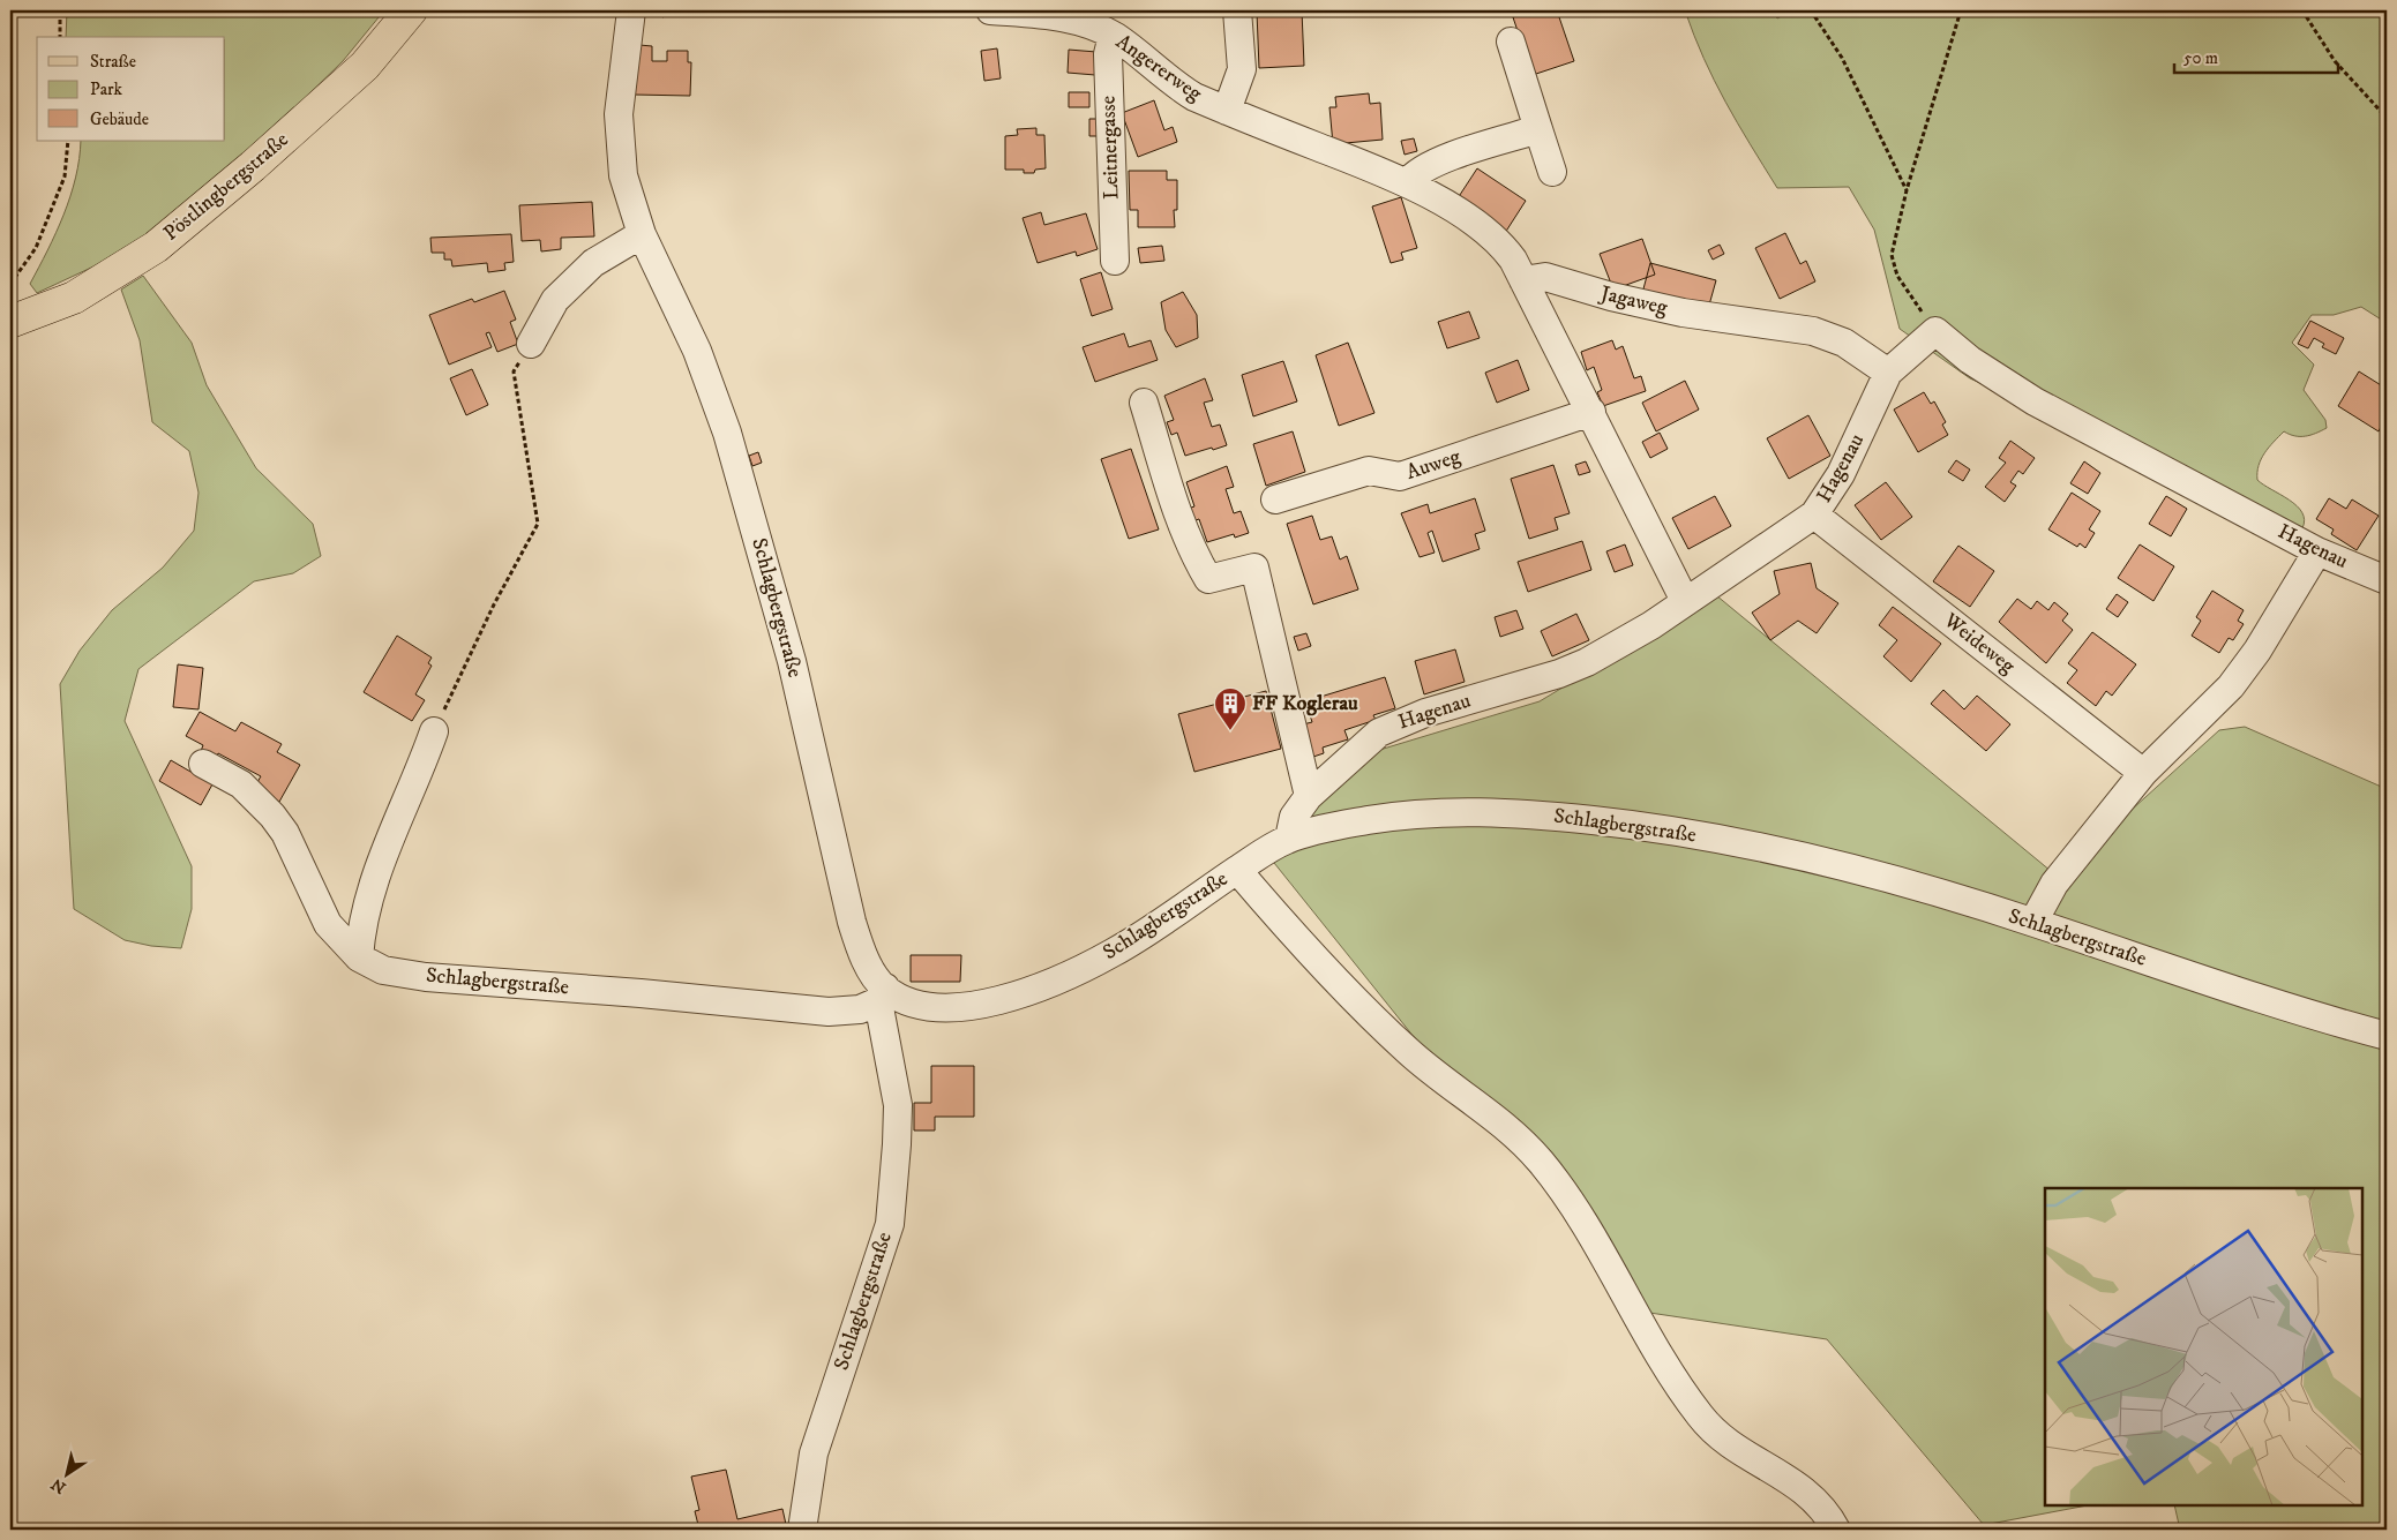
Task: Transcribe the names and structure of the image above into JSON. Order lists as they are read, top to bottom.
{
  "streets": {
    "main road": ["Pöstlingbergstraße"],
    "street": [
      "Angererweg",
      "Leitnergasse",
      "Jagaweg",
      "Auweg",
      "Hagenau",
      "Schlagbergstraße",
      "Weideweg"
    ]
  },
  "crossings": [
    ["Angererweg", "Leitnergasse"],
    ["Jagaweg", "Hagenau"],
    ["Hagenau", "Schlagbergstraße"],
    ["Hagenau", "Weideweg"]
  ],
  "places": {
    "building": ["FF Koglerau"]
  },
  "legend": ["Straße", "Park", "Gebäude"],
  "scale_bar": "50 m",
  "north": "bottom left"
}
